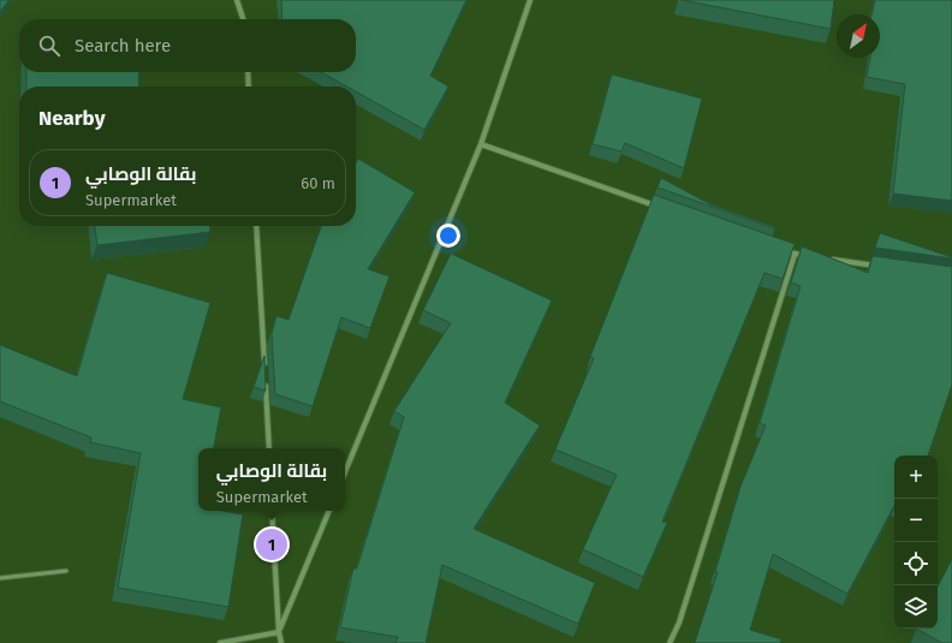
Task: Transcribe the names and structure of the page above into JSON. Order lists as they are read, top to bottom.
{
  "north": "top right",
  "page": {
    "search": "Search here",
    "heading": "Nearby",
    "list": [
      {
        "mark": "1",
        "name": "بقالة الوصابي",
        "note": "Supermarket",
        "value": "60 m"
      }
    ],
    "popup": ["بقالة الوصابي", "Supermarket"],
    "map_buttons": ["+", "−"],
    "pins": "1"
  }
}
